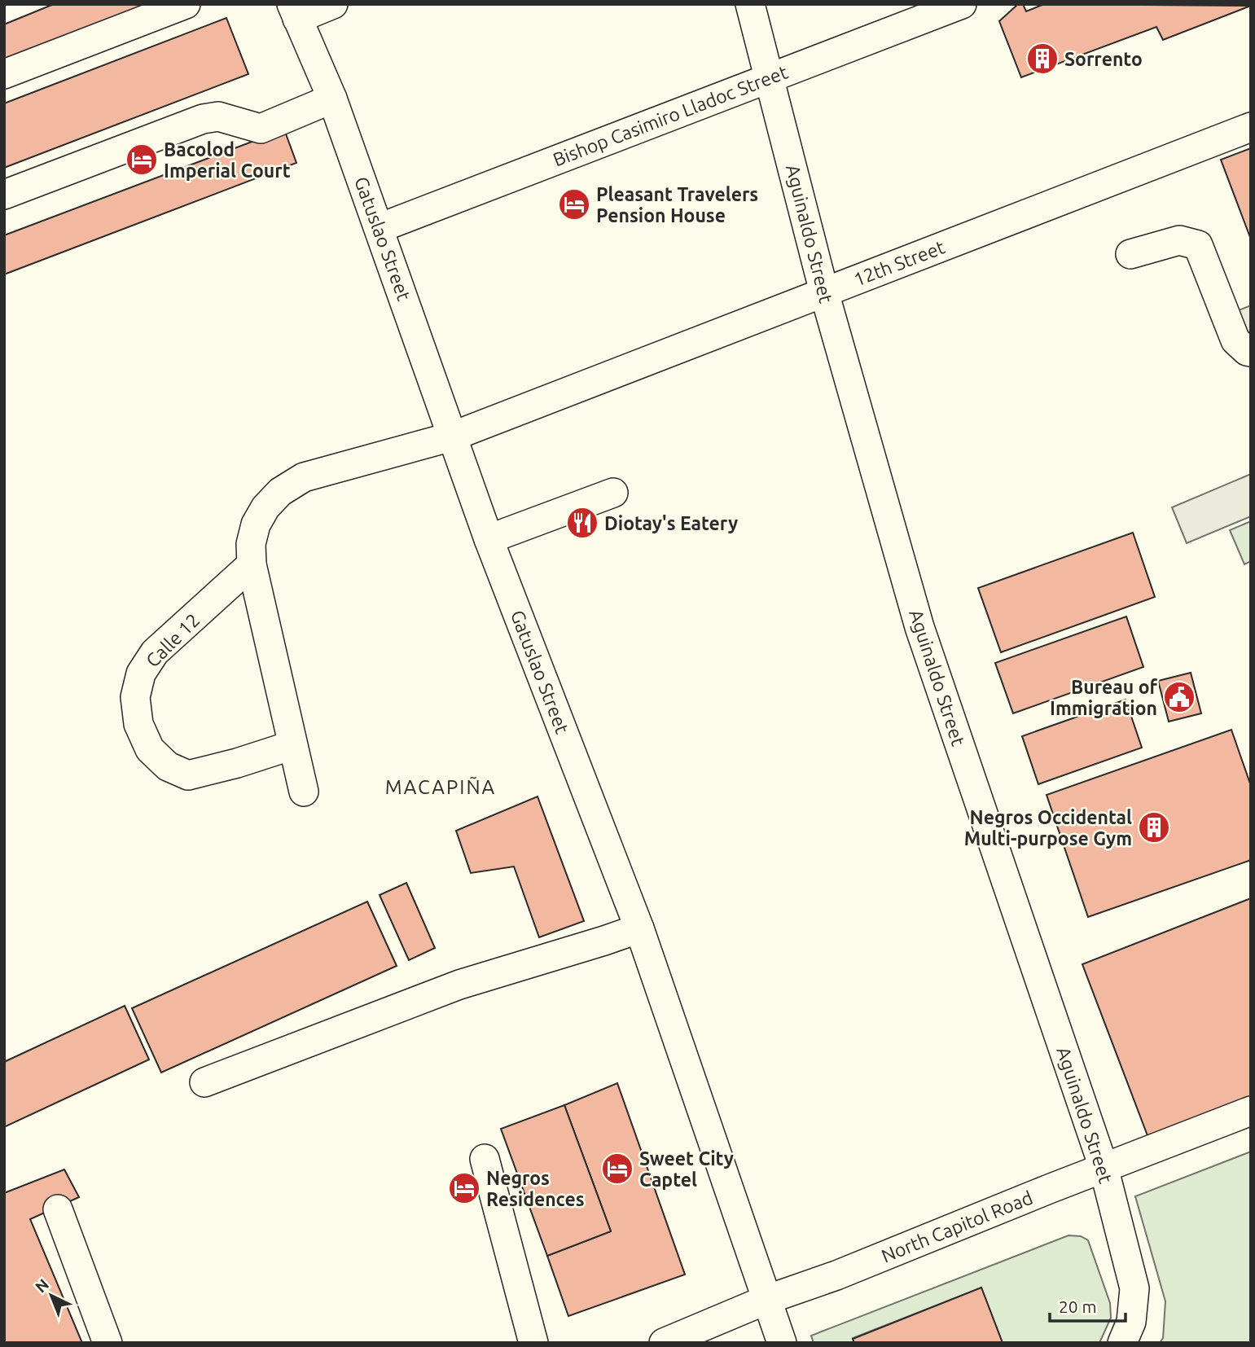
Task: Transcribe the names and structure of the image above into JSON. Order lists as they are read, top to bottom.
{
  "streets": {
    "street": [
      "Bishop Casimiro Lladoc Street",
      "Aguinaldo Street",
      "Gatuslao Street",
      "12th Street",
      "Calle 12",
      "North Capitol Road"
    ]
  },
  "crossings": [
    ["Bishop Casimiro Lladoc Street", "Aguinaldo Street"],
    ["Bishop Casimiro Lladoc Street", "Gatuslao Street"],
    ["Aguinaldo Street", "12th Street"],
    ["Aguinaldo Street", "North Capitol Road"],
    ["Gatuslao Street", "12th Street"],
    ["Gatuslao Street", "North Capitol Road"]
  ],
  "districts": ["MACAPIÑA"],
  "places": {
    "building": ["Sorrento", "Negros Occidental Multi-purpose Gym"],
    "hotel": [
      "Bacolod Imperial Court",
      "Pleasant Travelers Pension House",
      "Sweet City Captel",
      "Negros Residences"
    ],
    "restaurant": ["Diotay's Eatery"],
    "public building": ["Bureau of Immigration"]
  },
  "scale_bar": "20 m",
  "north": "top left"
}
